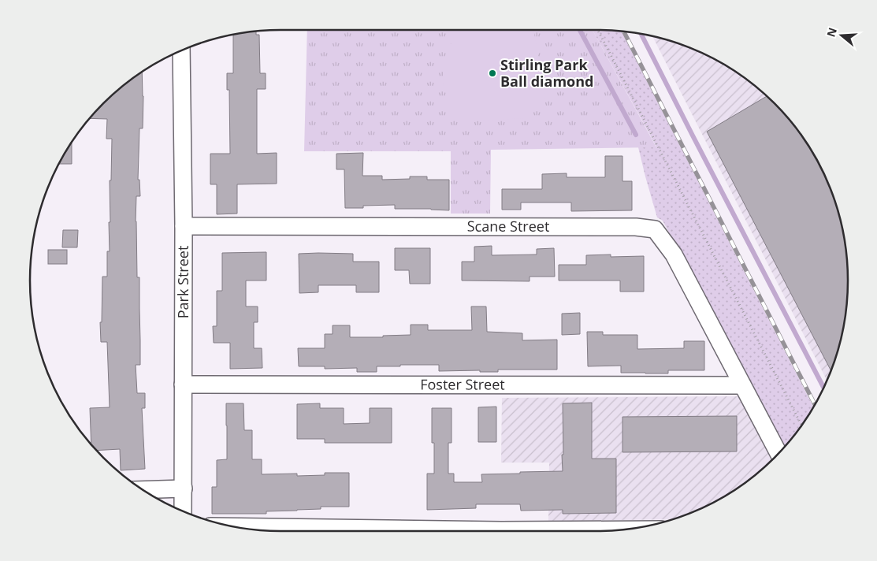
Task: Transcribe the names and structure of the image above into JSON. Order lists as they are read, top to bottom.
{
  "streets": {
    "street": ["Scane Street", "Park Street", "Foster Street"]
  },
  "crossings": [
    ["Scane Street", "Park Street"],
    ["Scane Street", "Foster Street"],
    ["Park Street", "Foster Street"]
  ],
  "places": ["Stirling Park Ball diamond"],
  "north": "left"
}
